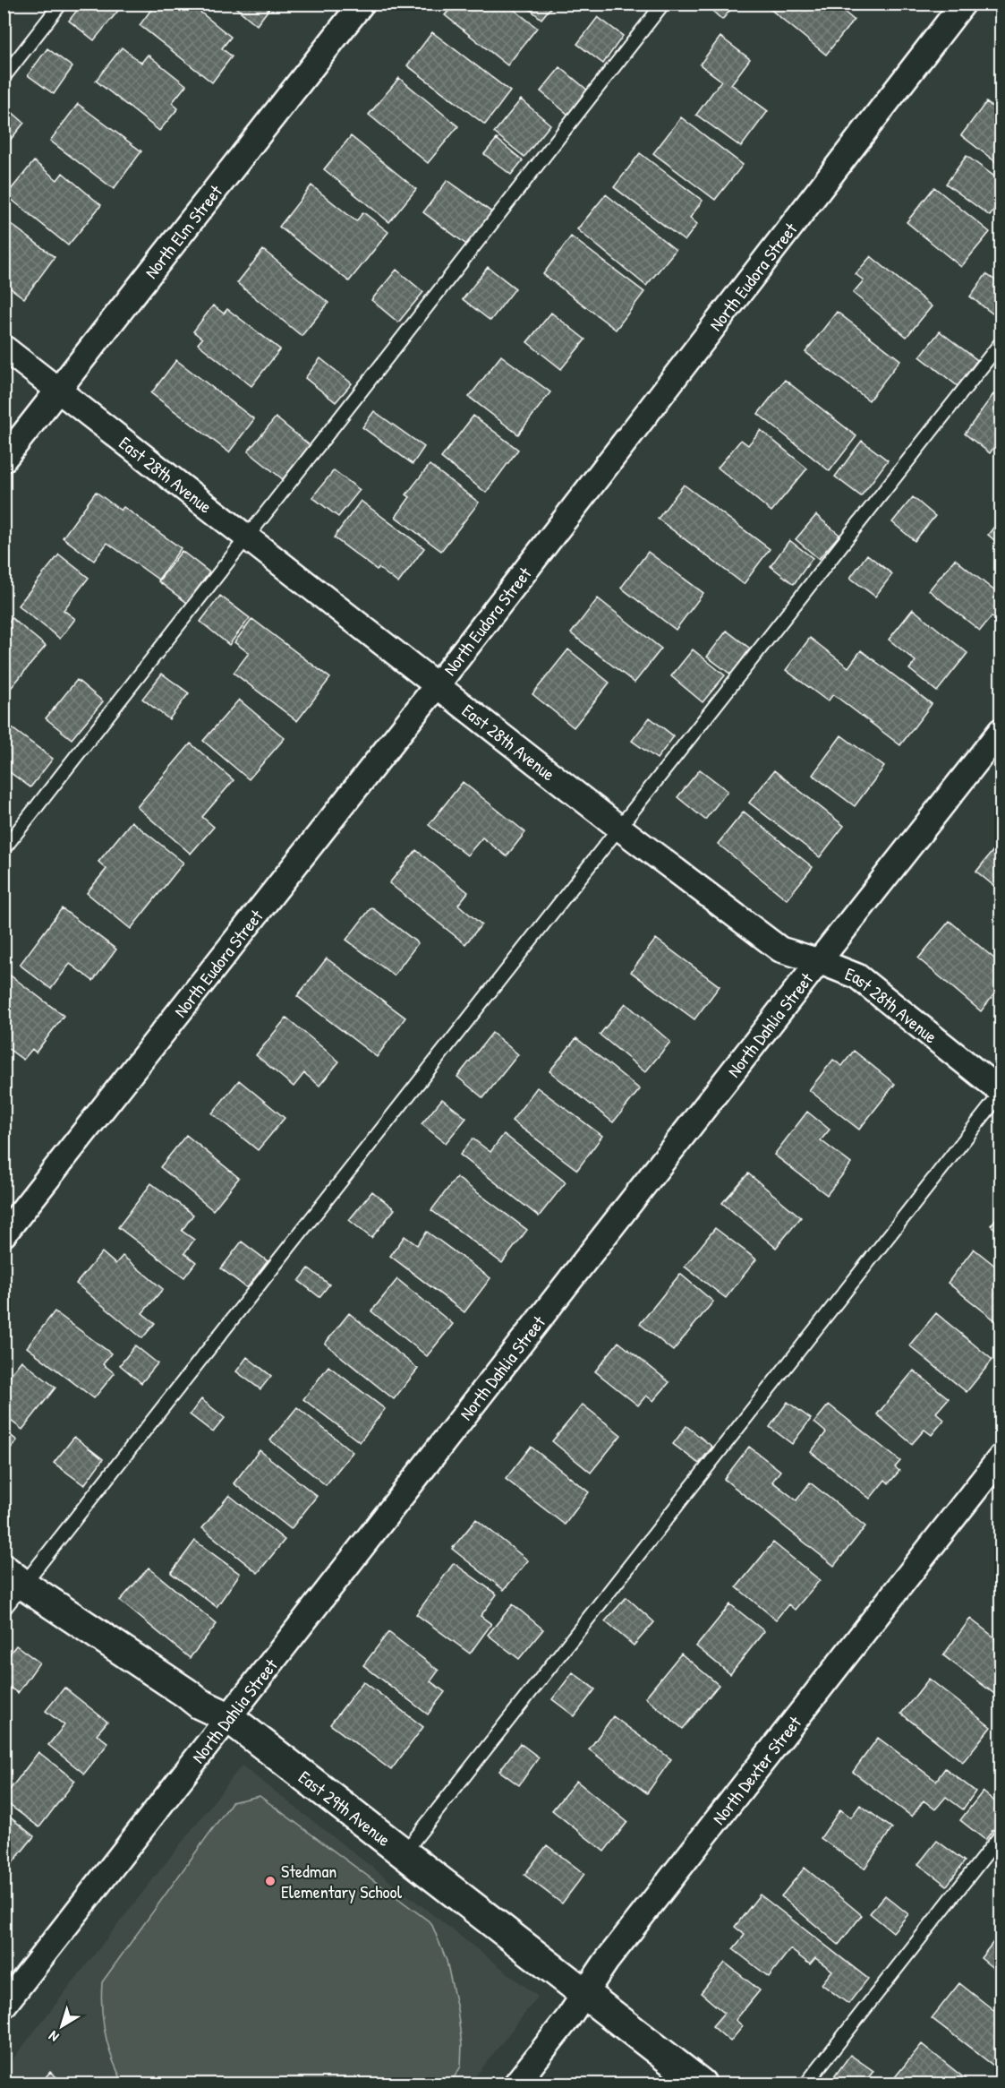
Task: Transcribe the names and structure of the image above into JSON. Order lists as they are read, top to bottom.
{
  "streets": {
    "street": [
      "North Elm Street",
      "North Eudora Street",
      "East 28th Avenue",
      "North Dahlia Street",
      "North Dexter Street",
      "East 29th Avenue"
    ]
  },
  "crossings": [
    ["North Elm Street", "East 28th Avenue"],
    ["North Eudora Street", "East 28th Avenue"],
    ["East 28th Avenue", "North Dahlia Street"],
    ["North Dahlia Street", "East 29th Avenue"],
    ["North Dexter Street", "East 29th Avenue"]
  ],
  "places": ["Stedman Elementary School"],
  "north": "bottom left"
}
